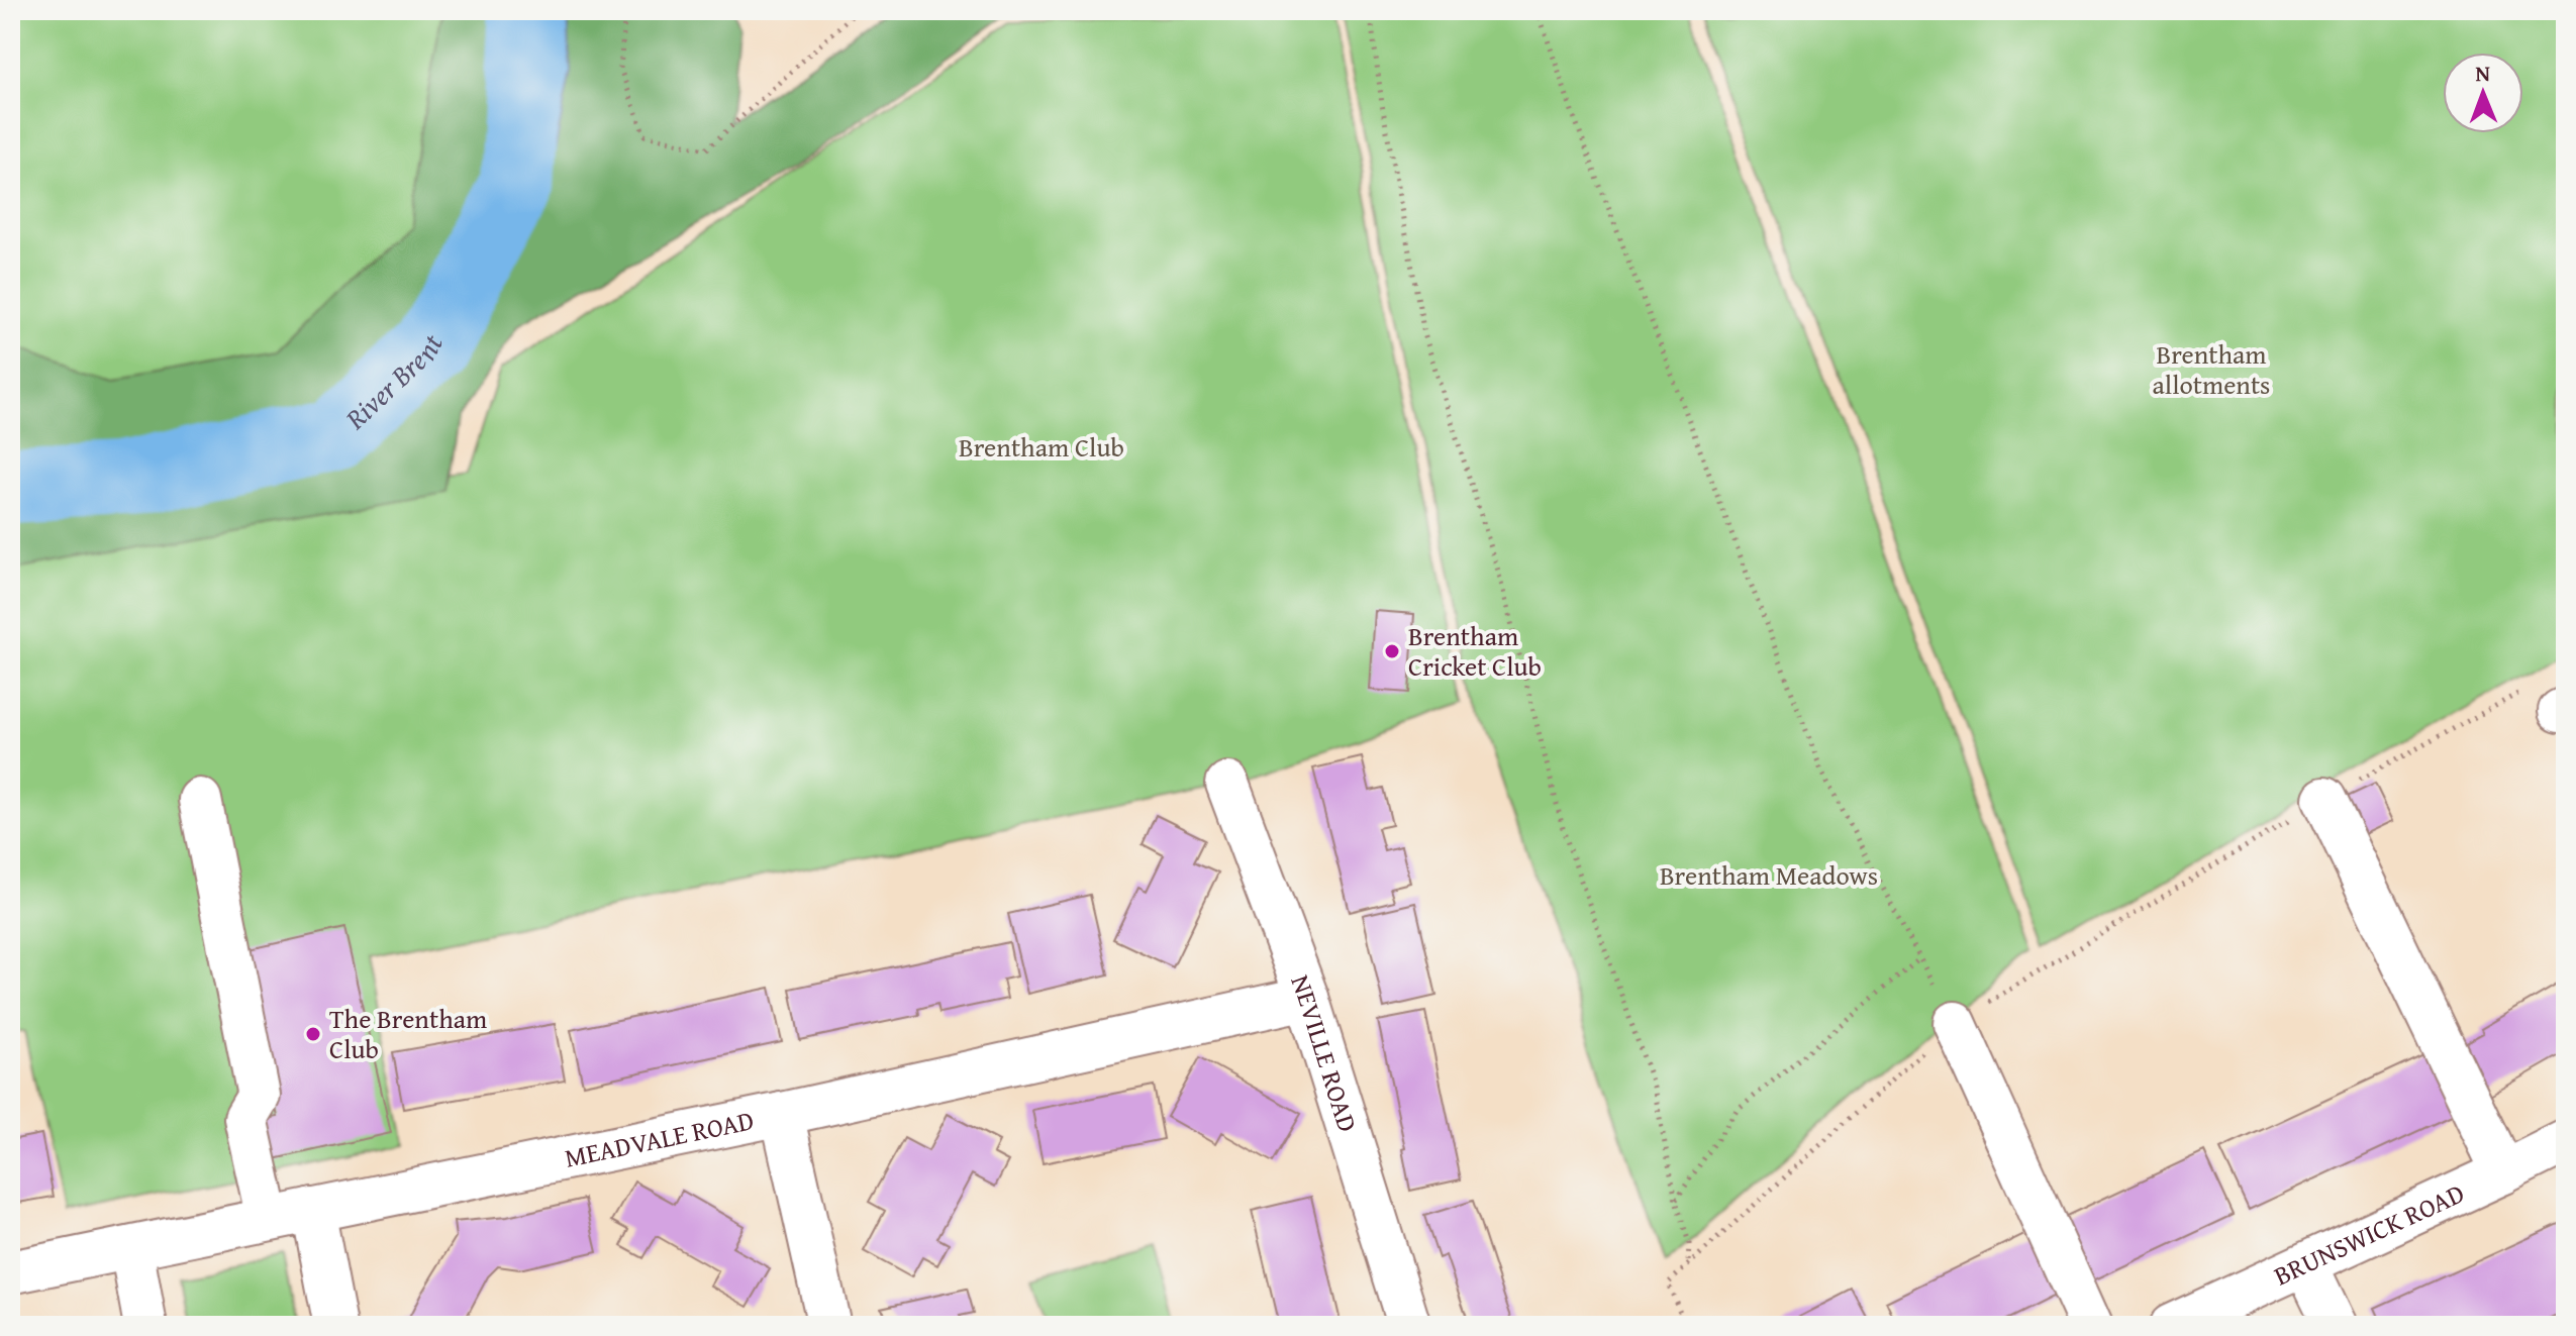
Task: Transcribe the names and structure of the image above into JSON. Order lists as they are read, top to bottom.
{
  "streets": {
    "street": ["NEVILLE ROAD", "MEADVALE ROAD", "BRUNSWICK ROAD"]
  },
  "crossings": [
    ["NEVILLE ROAD", "MEADVALE ROAD"]
  ],
  "water": ["River Brent"],
  "parks": ["Brentham allotments", "Brentham Club", "Brentham Meadows"],
  "places": ["Brentham Cricket Club", "The Brentham Club"],
  "north": "top"
}
